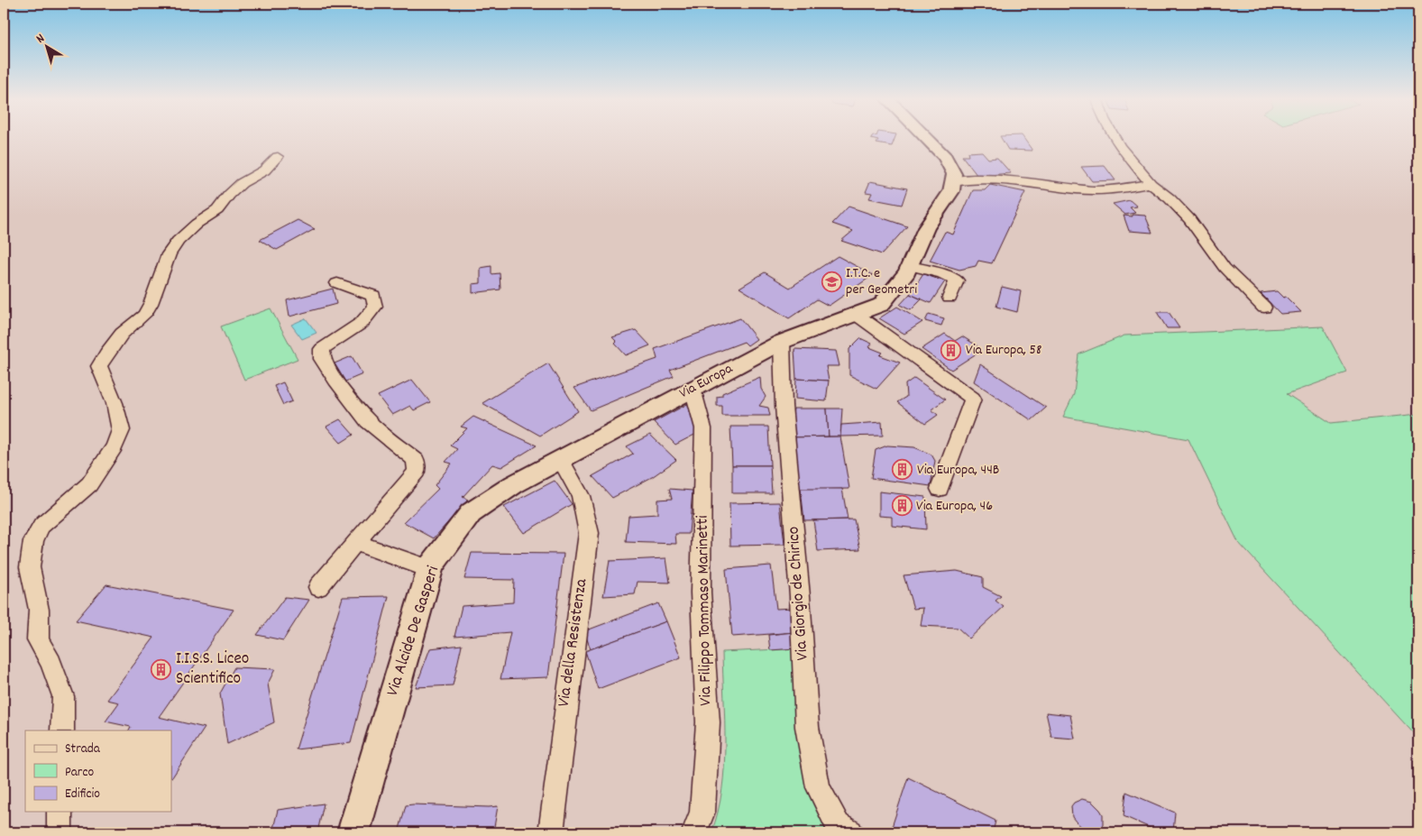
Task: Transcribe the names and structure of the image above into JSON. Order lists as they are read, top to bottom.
{
  "streets": {
    "main road": ["Via Europa", "Via Alcide De Gasperi"],
    "street": ["Via Giorgio de Chirico", "Via Filippo Tommaso Marinetti", "Via della Resistenza"]
  },
  "crossings": [
    ["Via Europa", "Via Giorgio de Chirico"],
    ["Via Europa", "Via Filippo Tommaso Marinetti"],
    ["Via Europa", "Via Alcide De Gasperi"],
    ["Via Europa", "Via della Resistenza"],
    ["Via Alcide De Gasperi", "Via della Resistenza"]
  ],
  "places": {
    "school or university": ["I.T.C. e per Geometri"],
    "building": [
      "Via Europa, 58",
      "Via Europa, 44B",
      "Via Europa, 46",
      "I.I.S.S. Liceo Scientifico"
    ]
  },
  "legend": ["Strada", "Parco", "Edificio"],
  "north": "top left"
}
